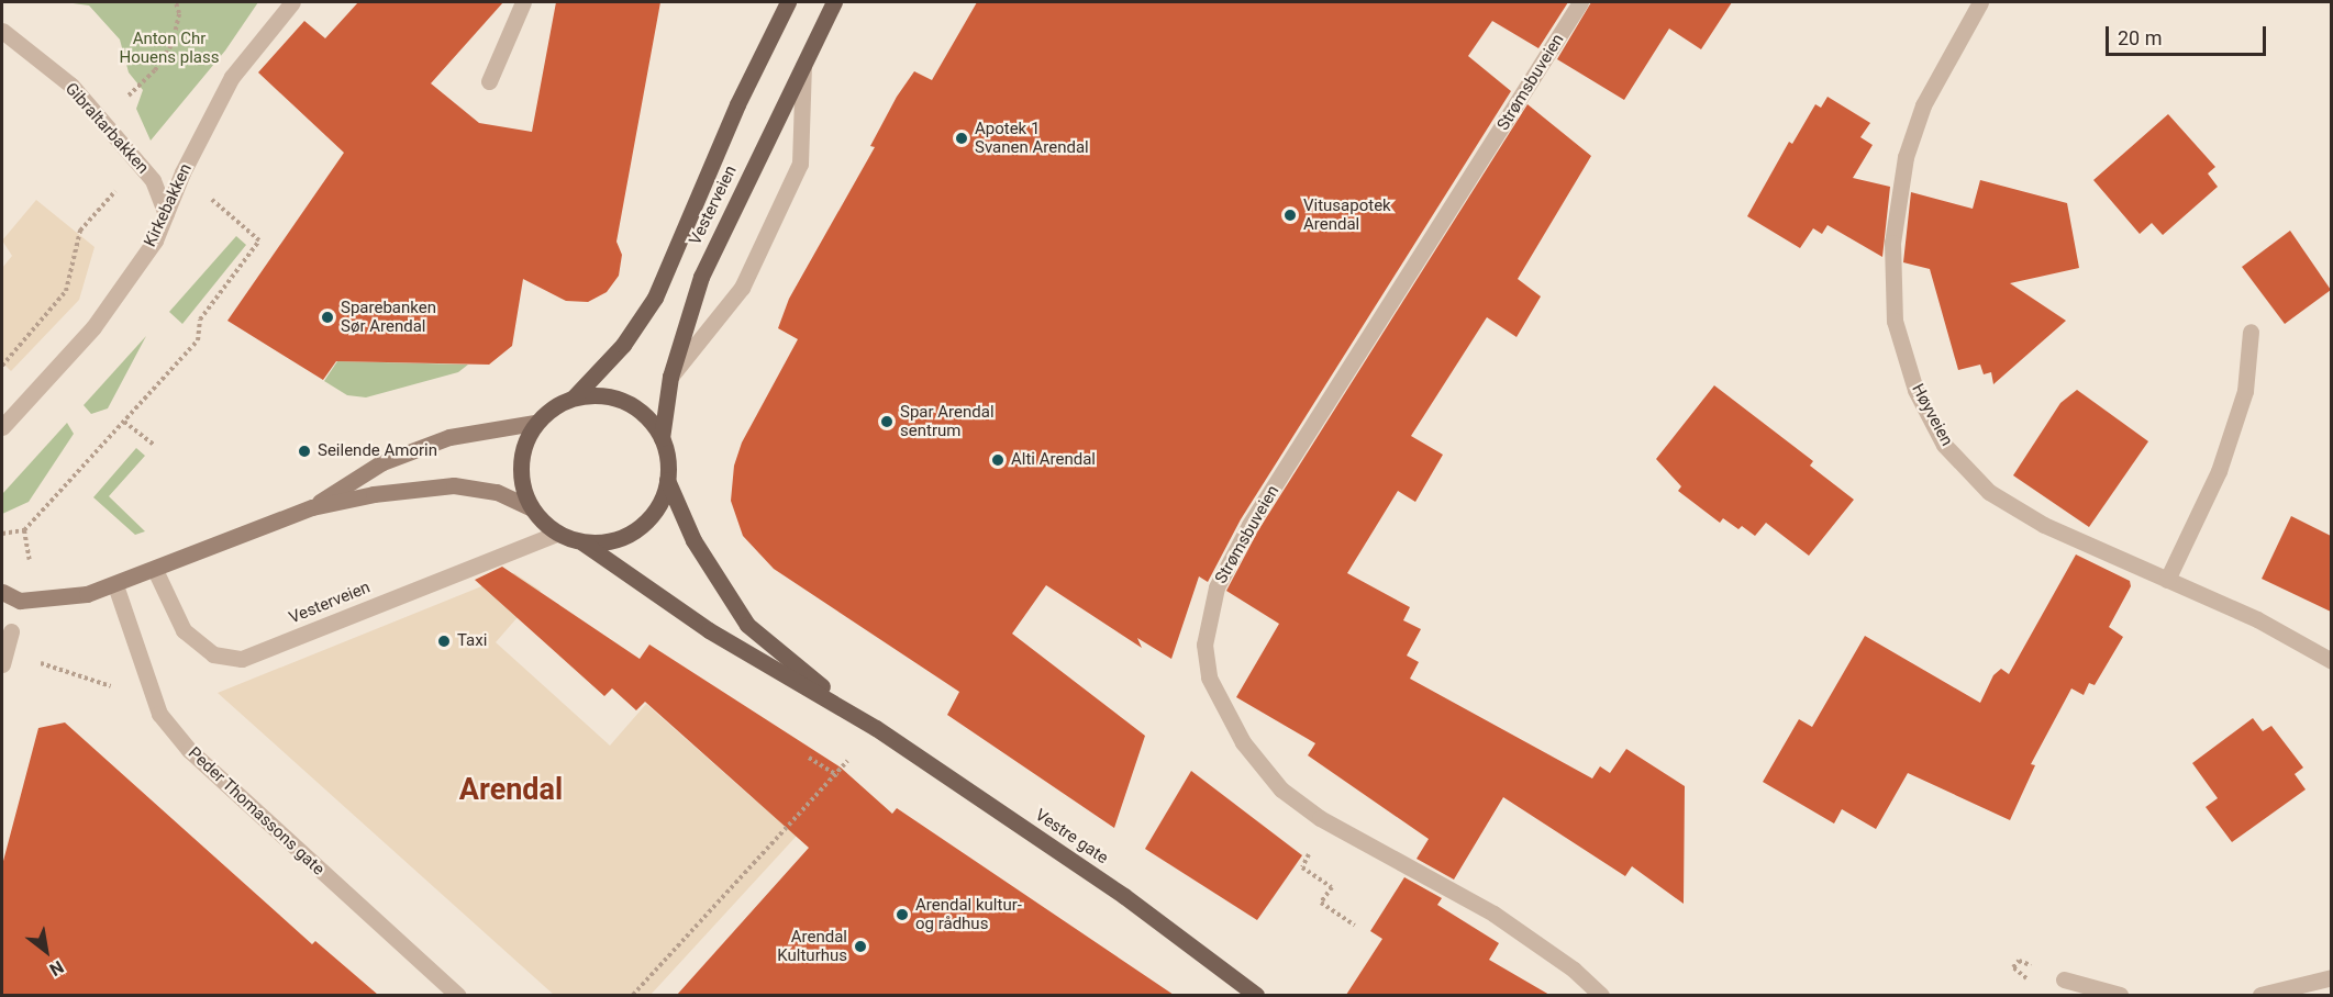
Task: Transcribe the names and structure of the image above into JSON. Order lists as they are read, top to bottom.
{
  "streets": {
    "main road": ["Vesterveien", "Vestre gate"],
    "street": [
      "Strømsbuveien",
      "Gibraltarbakken",
      "Kirkebakken",
      "Høyveien",
      "Peder Thomassons gate"
    ]
  },
  "crossings": [
    ["Gibraltarbakken", "Kirkebakken"],
    ["Vesterveien", "Vestre gate"]
  ],
  "districts": ["Arendal"],
  "parks": ["Anton Chr Houens plass"],
  "places": [
    "Apotek 1 Svanen Arendal",
    "Vitusapotek Arendal",
    "Sparebanken Sør Arendal",
    "Spar Arendal sentrum",
    "Seilende Amorin",
    "Alti Arendal",
    "Taxi",
    "Arendal kultur- og rådhus",
    "Arendal Kulturhus"
  ],
  "scale_bar": "20 m",
  "north": "bottom right"
}
